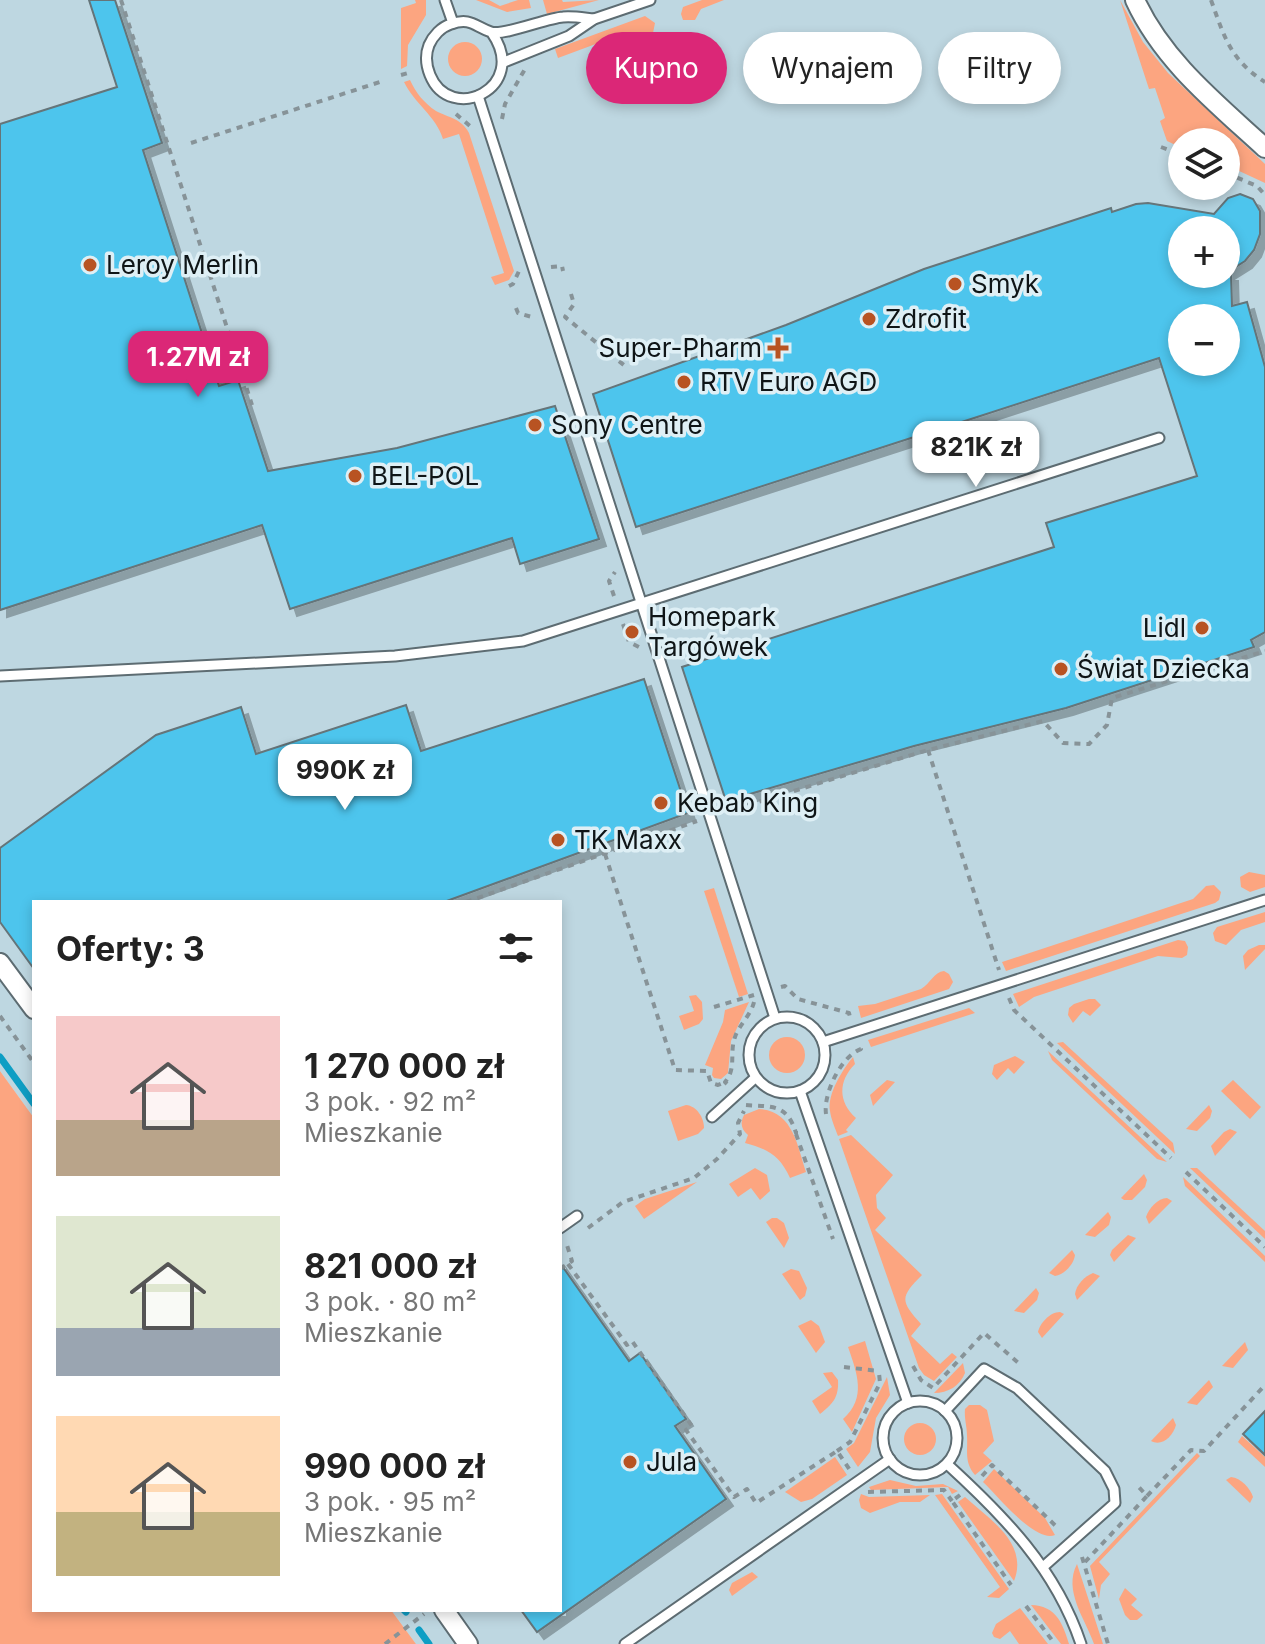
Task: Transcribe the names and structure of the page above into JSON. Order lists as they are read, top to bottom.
{
  "places": {
    "other": [
      "Leroy Merlin",
      "Smyk",
      "Zdrofit",
      "RTV Euro AGD",
      "Sony Centre",
      "BEL-POL",
      "Lidl",
      "Homepark Targówek",
      "Świat Dziecka",
      "Kebab King",
      "TK Maxx",
      "Jula"
    ],
    "health": ["Super-Pharm"]
  },
  "page": {
    "chip": ["Kupno", "Wynajem", "Filtry"],
    "map_buttons": ["+", "−"],
    "price": ["1.27M zł", "821K zł", "990K zł"],
    "heading": "Oferty: 3",
    "list": [
      {
        "name": "1 270 000 zł",
        "note": "3 pok. · 92 m² · Mieszkanie"
      },
      {
        "name": "821 000 zł",
        "note": "3 pok. · 80 m² · Mieszkanie"
      },
      {
        "name": "990 000 zł",
        "note": "3 pok. · 95 m² · Mieszkanie"
      }
    ]
  }
}
